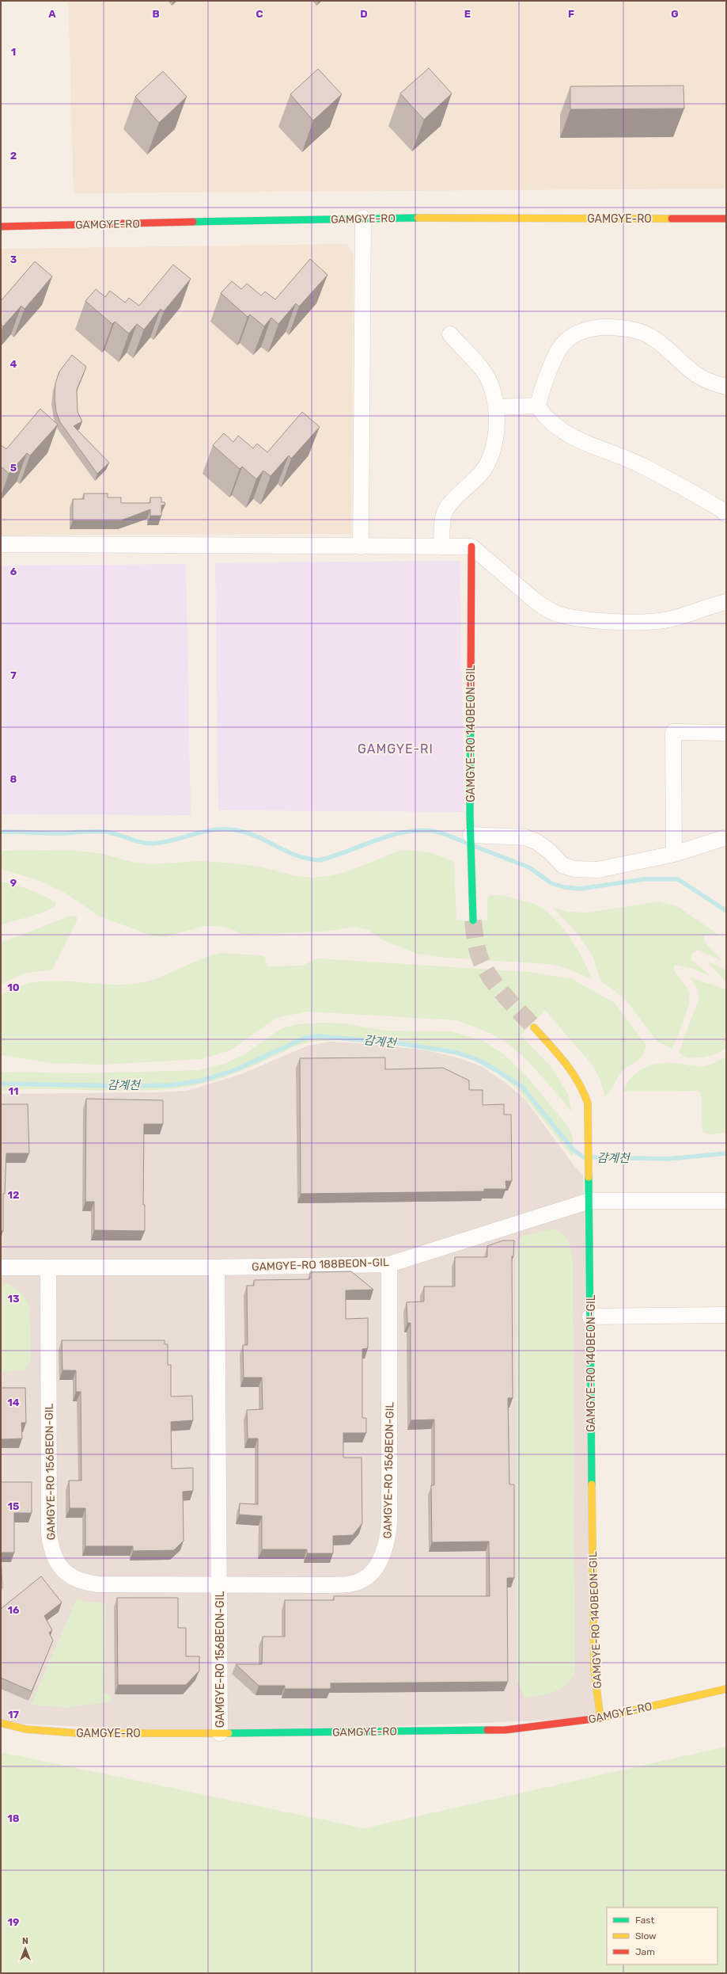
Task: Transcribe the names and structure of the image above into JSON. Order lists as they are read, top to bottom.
{
  "streets": {
    "main road": ["GAMGYE-RO", "GAMGYE-RO 140BEON-GIL"],
    "street": ["GAMGYE-RO 188BEON-GIL", "GAMGYE-RO 156BEON-GIL"]
  },
  "crossings": [
    ["GAMGYE-RO", "GAMGYE-RO 140BEON-GIL"],
    ["GAMGYE-RO", "GAMGYE-RO 156BEON-GIL"],
    ["GAMGYE-RO 140BEON-GIL", "GAMGYE-RO 188BEON-GIL"],
    ["GAMGYE-RO 188BEON-GIL", "GAMGYE-RO 156BEON-GIL"]
  ],
  "districts": ["GAMGYE-RI"],
  "water": ["감계천"],
  "legend": ["Fast", "Slow", "Jam"],
  "north": "top",
  "grid": {
    "columns": [
      "A",
      "B",
      "C",
      "D",
      "E",
      "F",
      "G"
    ],
    "rows": [
      "1",
      "2",
      "3",
      "4",
      "5",
      "6",
      "7",
      "8",
      "9",
      "10",
      "11",
      "12",
      "13",
      "14",
      "15",
      "16",
      "17",
      "18",
      "19"
    ]
  }
}
